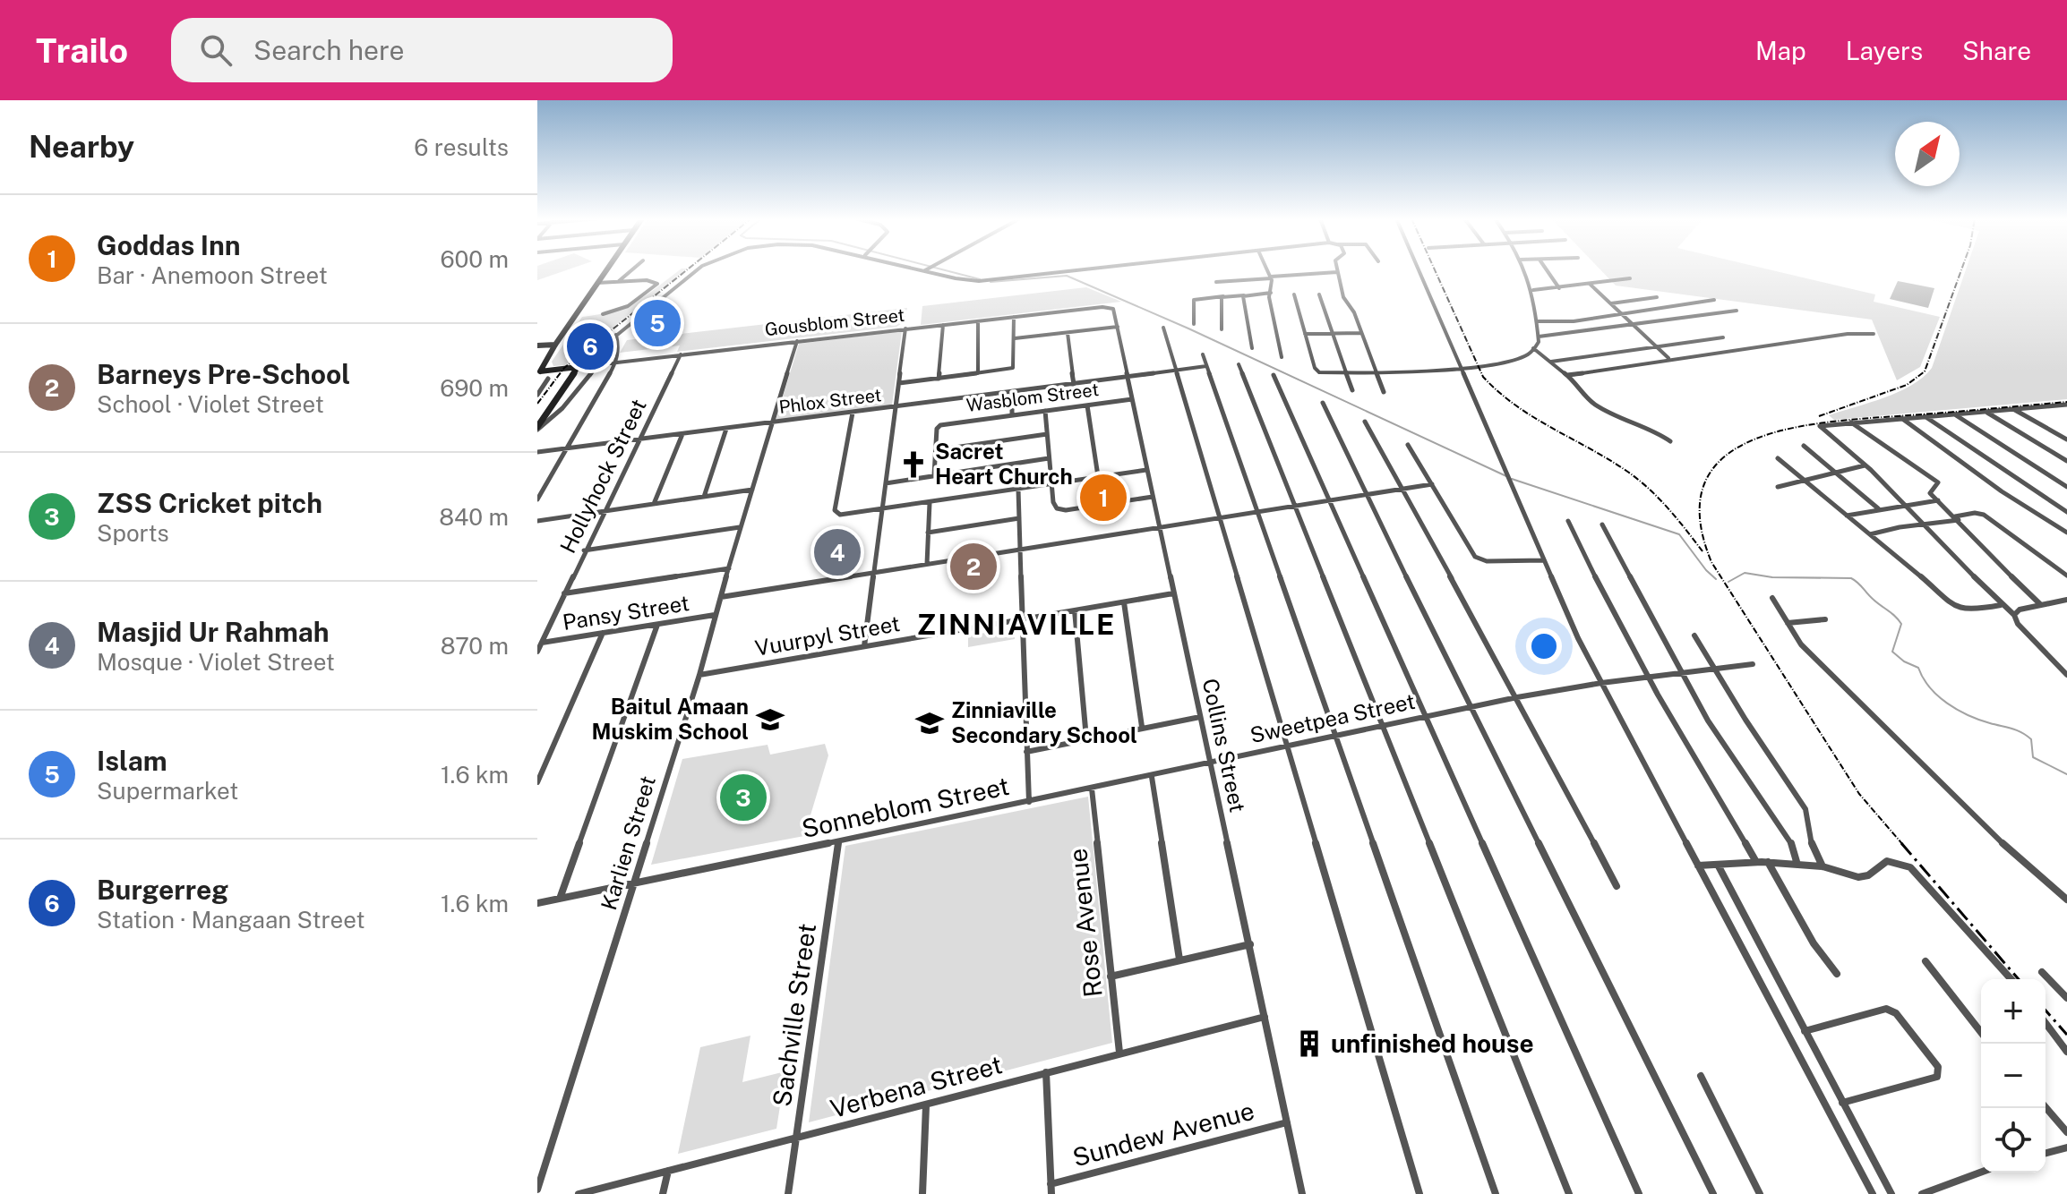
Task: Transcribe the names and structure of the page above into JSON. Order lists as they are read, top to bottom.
{
  "streets": {
    "street": [
      "Gousblom Street",
      "Wasblom Street",
      "Phlox Street",
      "Hollyhock Street",
      "Pansy Street",
      "Vuurpyl Street",
      "Sweetpea Street",
      "Collins Street",
      "Sonneblom Street",
      "Karlien Street",
      "Rose Avenue",
      "Sachville Street",
      "Verbena Street",
      "Sundew Avenue"
    ]
  },
  "crossings": [
    ["Gousblom Street", "Hollyhock Street"],
    ["Gousblom Street", "Collins Street"],
    ["Gousblom Street", "Karlien Street"],
    ["Wasblom Street", "Collins Street"],
    ["Phlox Street", "Hollyhock Street"],
    ["Phlox Street", "Collins Street"],
    ["Phlox Street", "Karlien Street"],
    ["Hollyhock Street", "Pansy Street"],
    ["Pansy Street", "Karlien Street"],
    ["Vuurpyl Street", "Collins Street"],
    ["Vuurpyl Street", "Karlien Street"],
    ["Sweetpea Street", "Collins Street"],
    ["Sweetpea Street", "Sonneblom Street"],
    ["Sweetpea Street", "Rose Avenue"],
    ["Collins Street", "Verbena Street"],
    ["Collins Street", "Sundew Avenue"],
    ["Sonneblom Street", "Karlien Street"],
    ["Sonneblom Street", "Sachville Street"],
    ["Rose Avenue", "Verbena Street"],
    ["Sachville Street", "Verbena Street"]
  ],
  "districts": ["ZINNIAVILLE"],
  "places": {
    "church": ["Sacret Heart Church"],
    "school or university": ["Baitul Amaan Muskim School", "Zinniaville Secondary School"],
    "building": ["unfinished house"]
  },
  "north": "top right",
  "page": {
    "header": "Trailo",
    "search": "Search here",
    "nav": ["Map", "Layers", "Share"],
    "heading": ["Nearby", "6 results"],
    "list": [
      {
        "mark": "1",
        "name": "Goddas Inn",
        "note": "Bar · Anemoon Street",
        "value": "600 m"
      },
      {
        "mark": "2",
        "name": "Barneys Pre-School",
        "note": "School · Violet Street",
        "value": "690 m"
      },
      {
        "mark": "3",
        "name": "ZSS Cricket pitch",
        "note": "Sports",
        "value": "840 m"
      },
      {
        "mark": "4",
        "name": "Masjid Ur Rahmah",
        "note": "Mosque · Violet Street",
        "value": "870 m"
      },
      {
        "mark": "5",
        "name": "Islam",
        "note": "Supermarket",
        "value": "1.6 km"
      },
      {
        "mark": "6",
        "name": "Burgerreg",
        "note": "Station · Mangaan Street",
        "value": "1.6 km"
      }
    ],
    "pins": [
      "5",
      "6",
      "1",
      "4",
      "2",
      "3"
    ],
    "map_buttons": ["+", "−"]
  }
}
